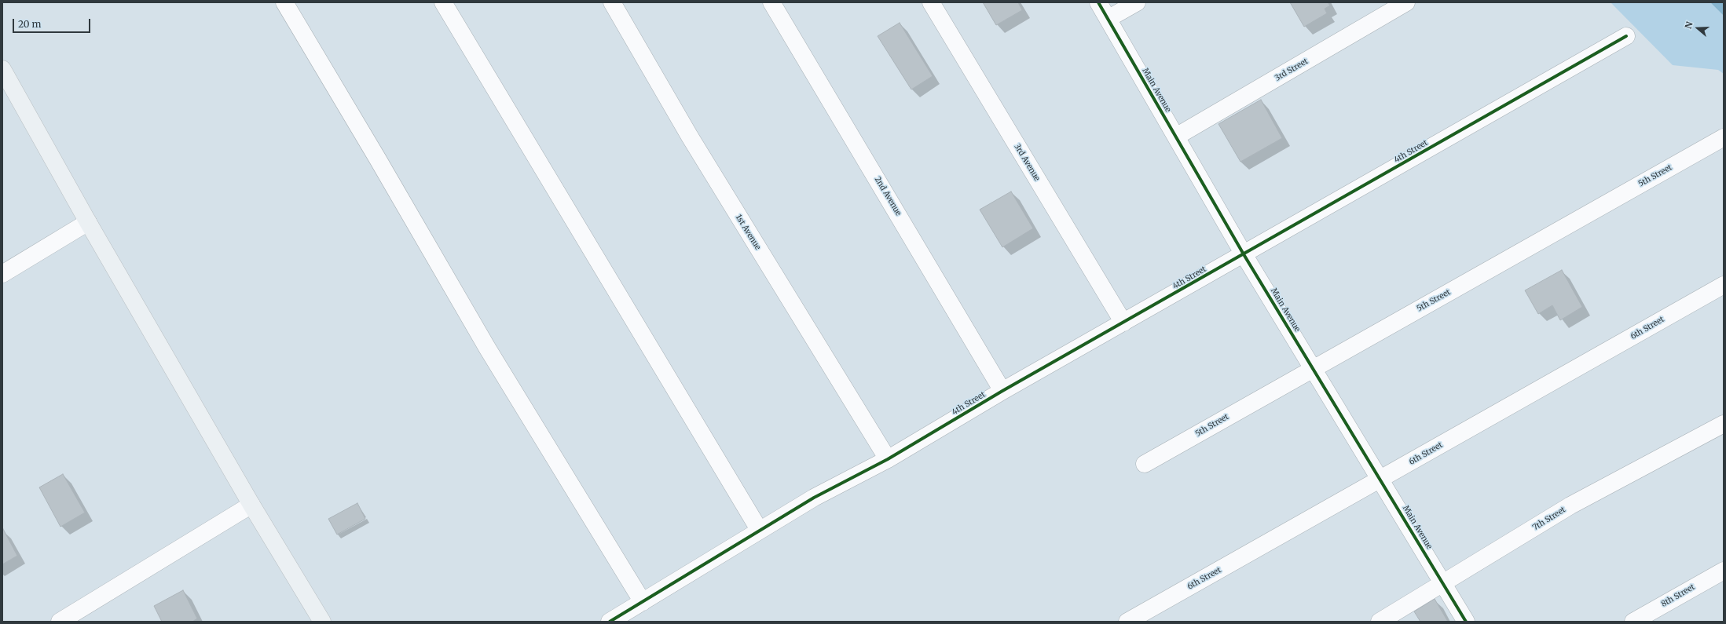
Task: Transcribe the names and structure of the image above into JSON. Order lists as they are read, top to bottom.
{
  "streets": {
    "street": [
      "3rd Street",
      "Main Avenue",
      "4th Street",
      "3rd Avenue",
      "5th Street",
      "2nd Avenue",
      "1st Avenue",
      "6th Street",
      "7th Street",
      "8th Street"
    ]
  },
  "crossings": [
    ["3rd Street", "Main Avenue"],
    ["Main Avenue", "4th Street"],
    ["Main Avenue", "5th Street"],
    ["Main Avenue", "6th Street"],
    ["Main Avenue", "7th Street"],
    ["4th Street", "3rd Avenue"],
    ["4th Street", "2nd Avenue"],
    ["4th Street", "1st Avenue"]
  ],
  "scale_bar": "20 m",
  "north": "left"
}
